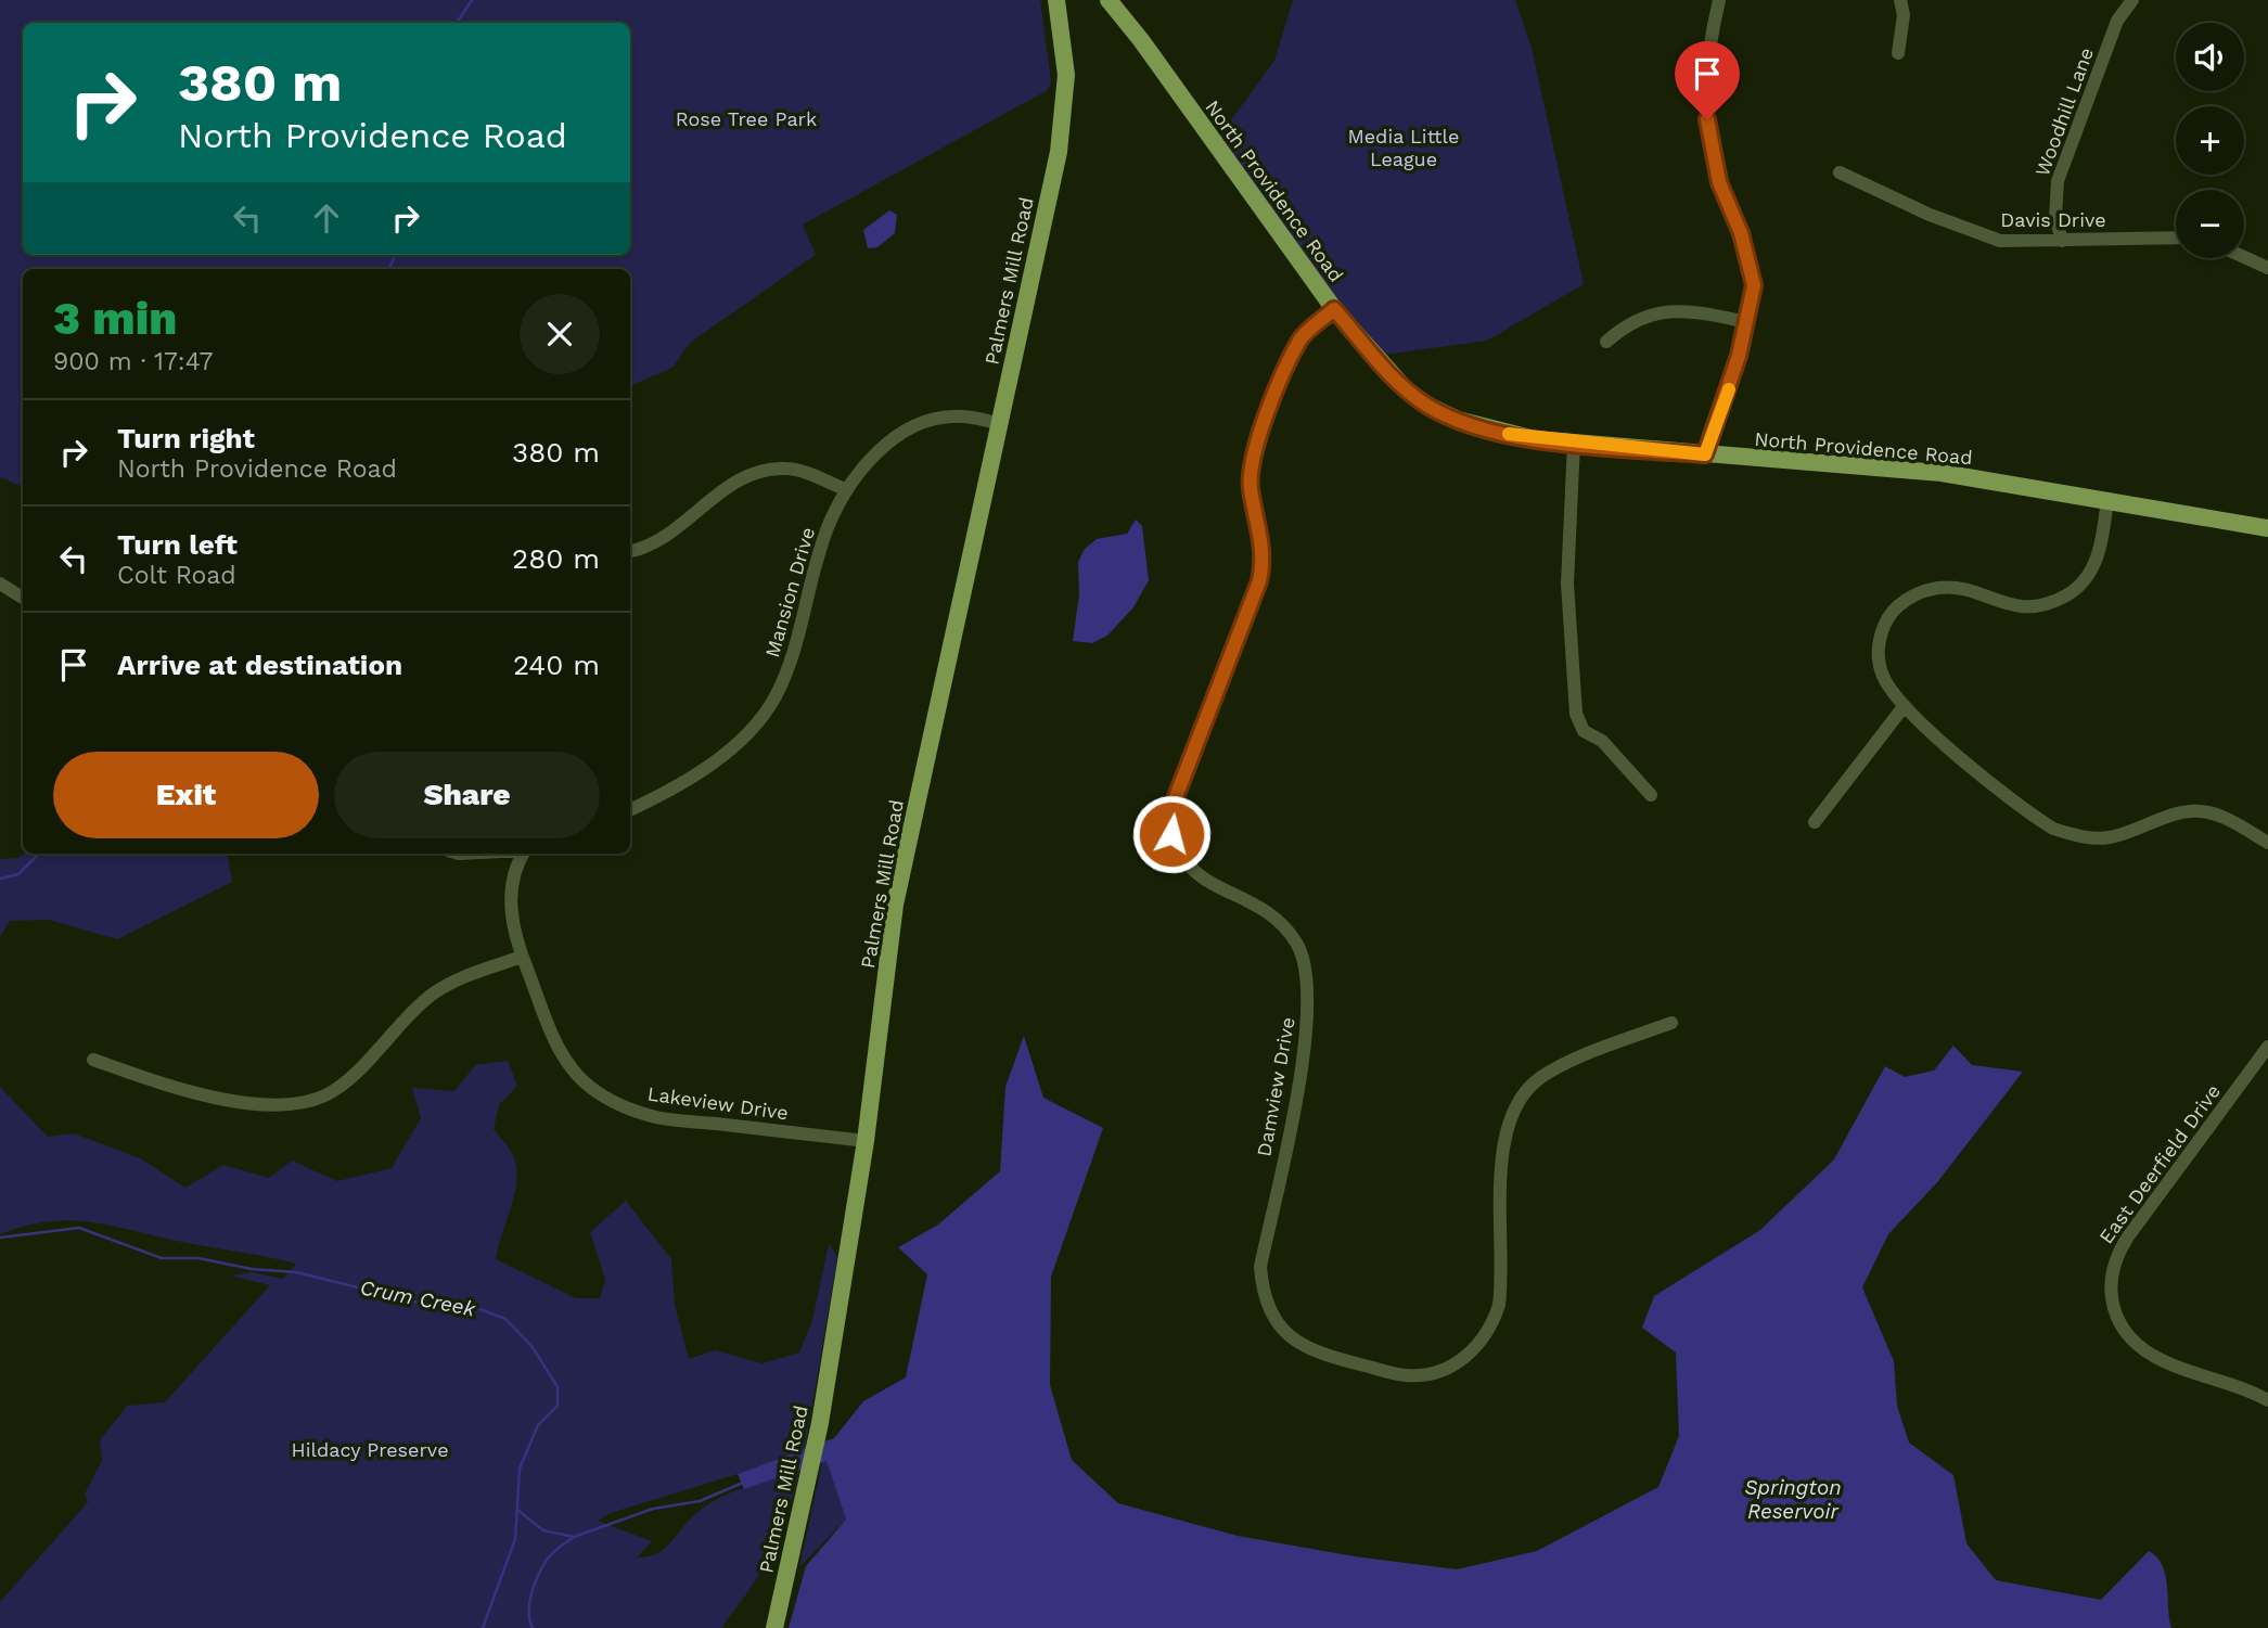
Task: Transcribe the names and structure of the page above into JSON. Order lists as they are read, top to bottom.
{
  "streets": {
    "main road": ["North Providence Road", "Palmers Mill Road"],
    "street": [
      "Woodhill Lane",
      "Davis Drive",
      "Mansion Drive",
      "Damview Drive",
      "Lakeview Drive",
      "East Deerfield Drive"
    ]
  },
  "crossings": [
    ["Woodhill Lane", "Davis Drive"],
    ["North Providence Road", "Damview Drive"],
    ["Palmers Mill Road", "Mansion Drive"],
    ["Palmers Mill Road", "Lakeview Drive"]
  ],
  "water": ["Crum Creek", "Springton Reservoir"],
  "parks": ["Rose Tree Park", "Media Little League", "Hildacy Preserve"],
  "page": {
    "map_buttons": ["+", "−"],
    "turn": ["380 m", "North Providence Road"],
    "heading": ["3 min", "900 m · 17:47"],
    "list": [
      {
        "name": "Turn right",
        "note": "North Providence Road",
        "value": "380 m"
      },
      {
        "name": "Turn left",
        "note": "Colt Road",
        "value": "280 m"
      },
      {
        "name": "Arrive at destination",
        "value": "240 m"
      }
    ],
    "buttons": ["Exit", "Share"]
  }
}
